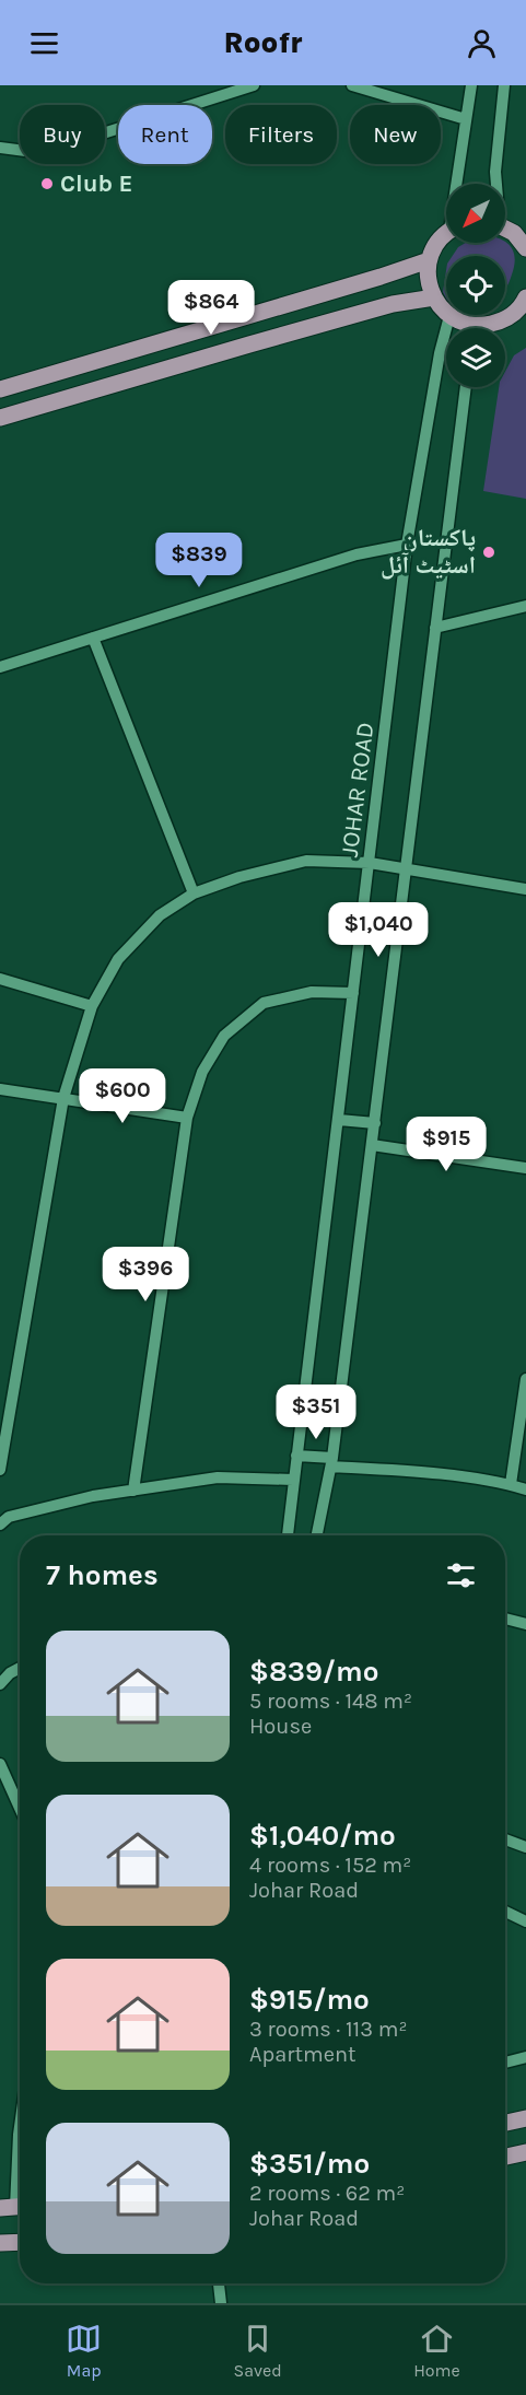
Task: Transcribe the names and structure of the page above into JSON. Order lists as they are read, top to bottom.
{
  "streets": {
    "street": ["JOHAR ROAD"]
  },
  "places": ["Club E", "پاکستان اسٹیٹ آئل"],
  "north": "bottom left",
  "page": {
    "header": "Roofr",
    "chip": [
      "Buy",
      "Rent",
      "Filters",
      "New"
    ],
    "price": [
      "$864",
      "$839",
      "$1,040",
      "$600",
      "$915",
      "$396",
      "$351"
    ],
    "heading": "7 homes",
    "list": [
      {
        "name": "$839/mo",
        "note": "5 rooms · 148 m² · House"
      },
      {
        "name": "$1,040/mo",
        "note": "4 rooms · 152 m² · Johar Road"
      },
      {
        "name": "$915/mo",
        "note": "3 rooms · 113 m² · Apartment"
      },
      {
        "name": "$351/mo",
        "note": "2 rooms · 62 m² · Johar Road"
      }
    ],
    "tabs": ["Map", "Saved", "Home"]
  }
}
